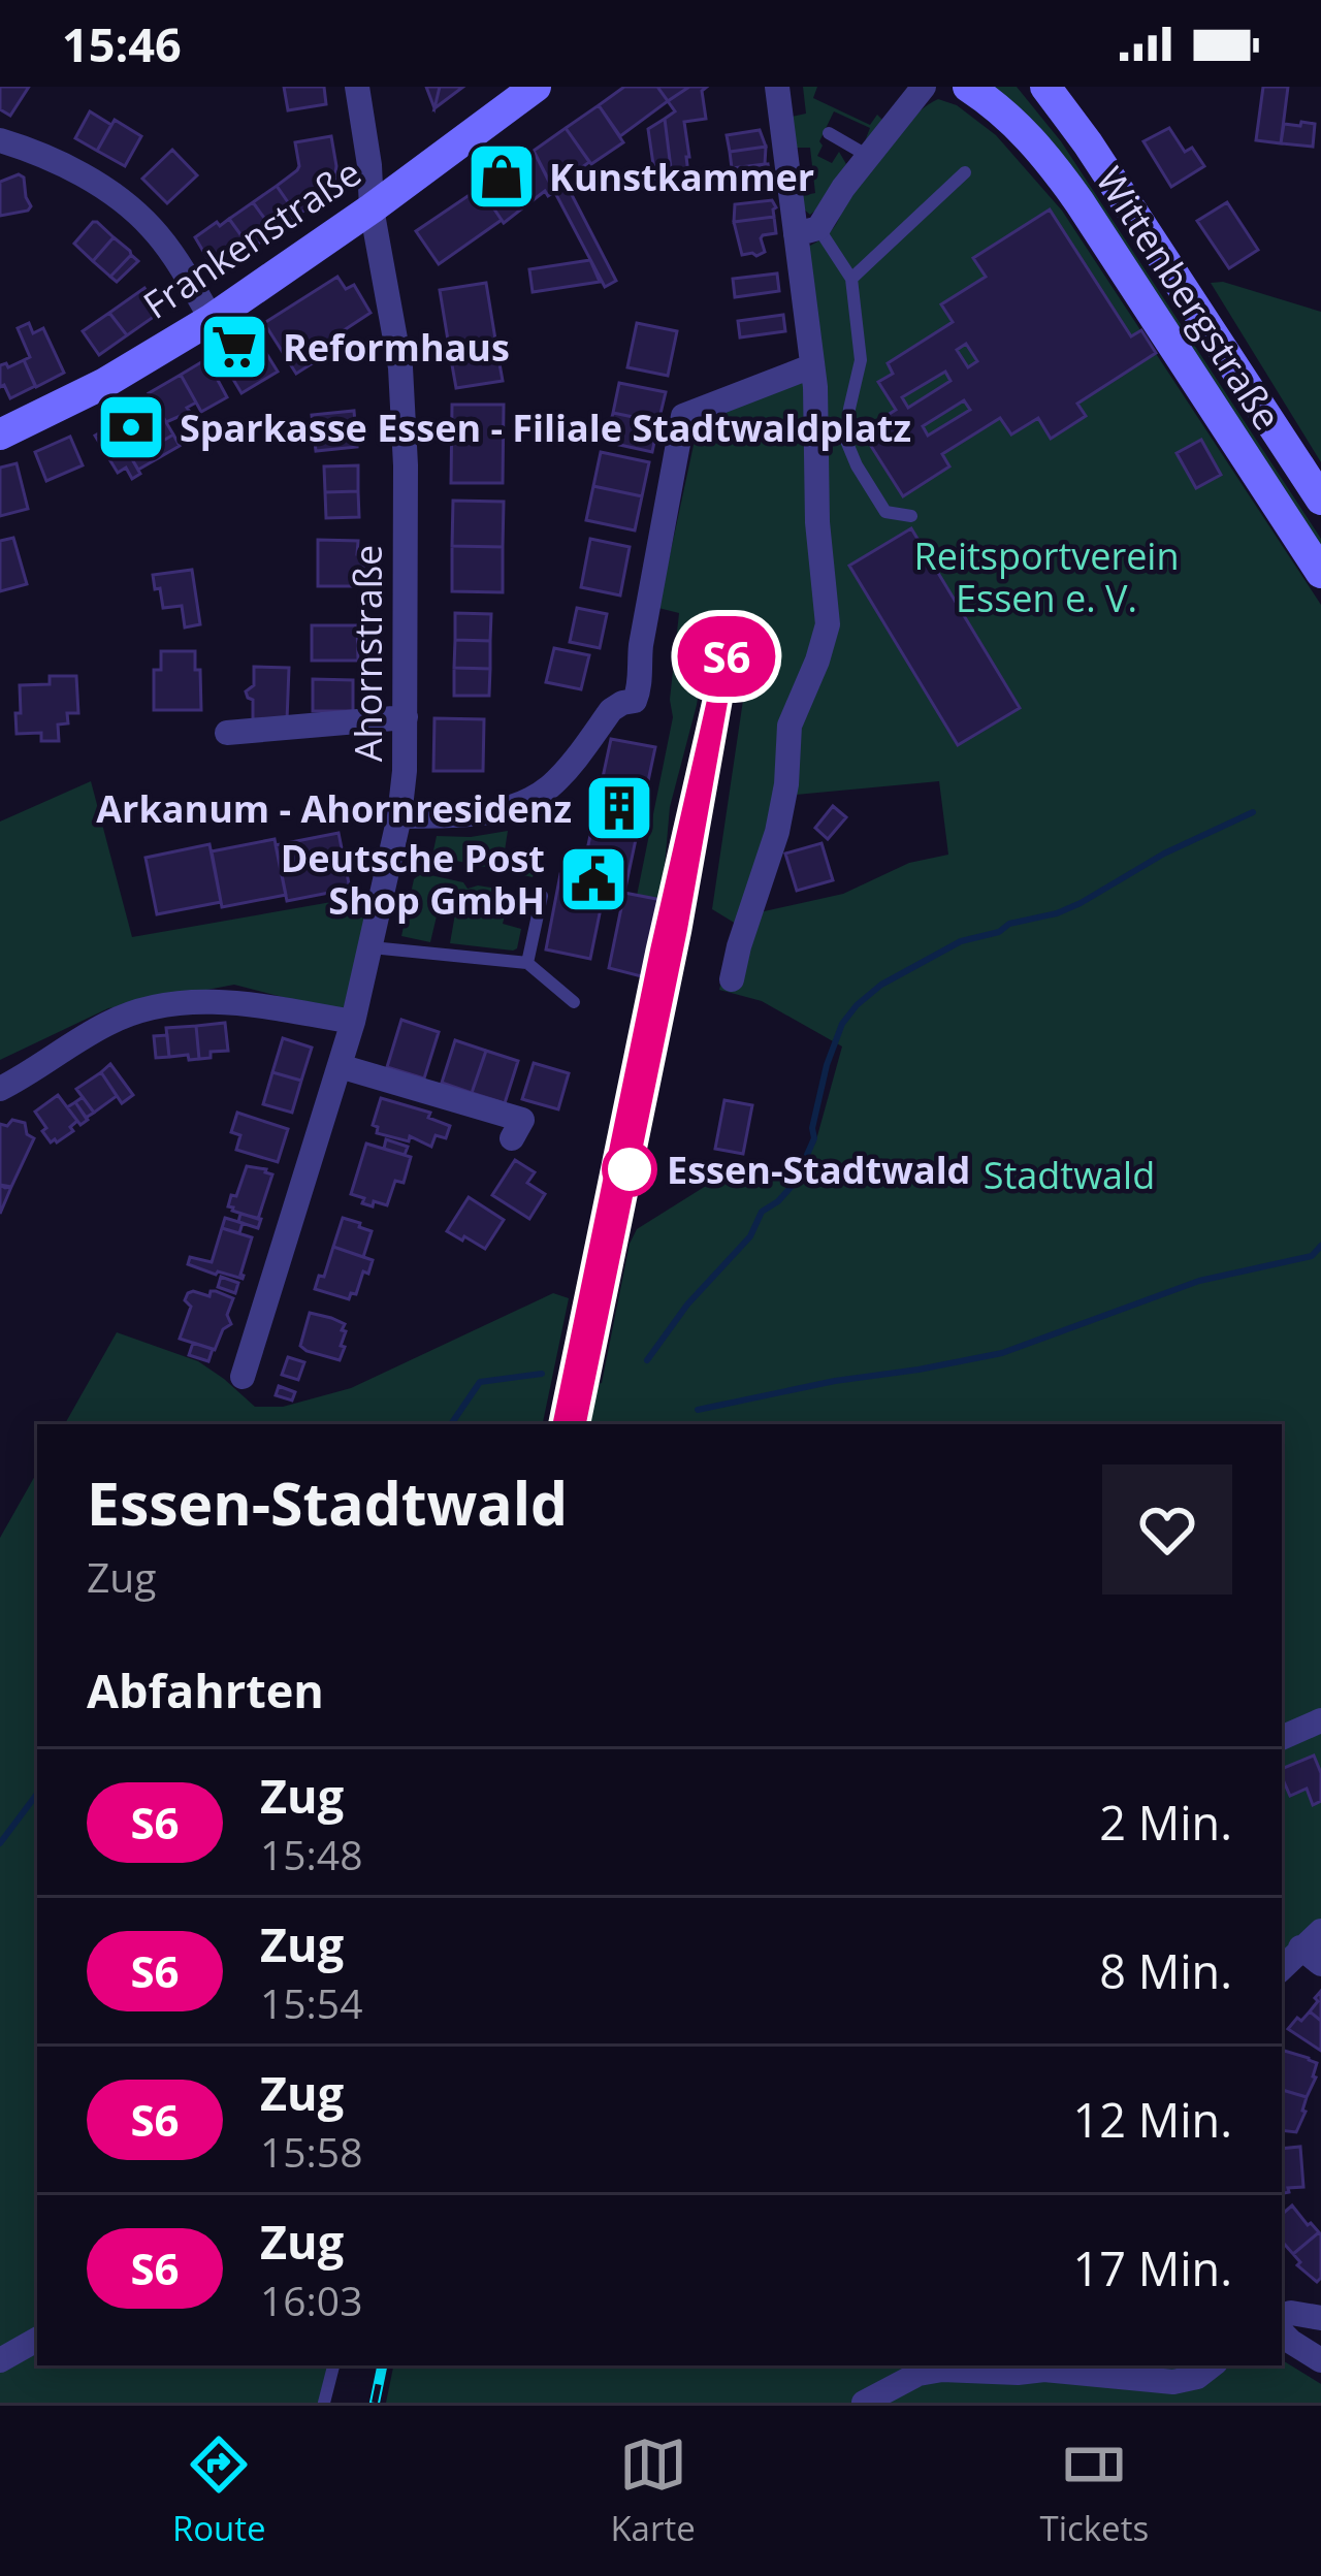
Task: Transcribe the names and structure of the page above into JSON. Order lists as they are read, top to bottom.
{
  "streets": {
    "main road": ["Frankenstraße", "Wittenbergstraße"],
    "street": ["Ahornstraße"]
  },
  "crossings": [
    ["Frankenstraße", "Ahornstraße"]
  ],
  "parks": ["Reitsportverein Essen e. V.", "Stadtwald"],
  "places": {
    "shop": ["Kunstkammer"],
    "supermarket": ["Reformhaus"],
    "bank": ["Sparkasse Essen - Filiale Stadtwaldplatz"],
    "building": ["Arkanum - Ahornresidenz"],
    "public building": ["Deutsche Post Shop GmbH"],
    "other": ["Essen-Stadtwald"]
  },
  "page": {
    "status": "15:46",
    "on_map": "S6",
    "heading": [
      ["Essen-Stadtwald", "Zug"],
      "Abfahrten"
    ],
    "list": [
      {
        "mark": "S6",
        "name": "Zug",
        "note": "15:48",
        "value": "2 Min."
      },
      {
        "mark": "S6",
        "name": "Zug",
        "note": "15:54",
        "value": "8 Min."
      },
      {
        "mark": "S6",
        "name": "Zug",
        "note": "15:58",
        "value": "12 Min."
      },
      {
        "mark": "S6",
        "name": "Zug",
        "note": "16:03",
        "value": "17 Min."
      }
    ],
    "tabs": ["Route", "Karte", "Tickets"]
  }
}
